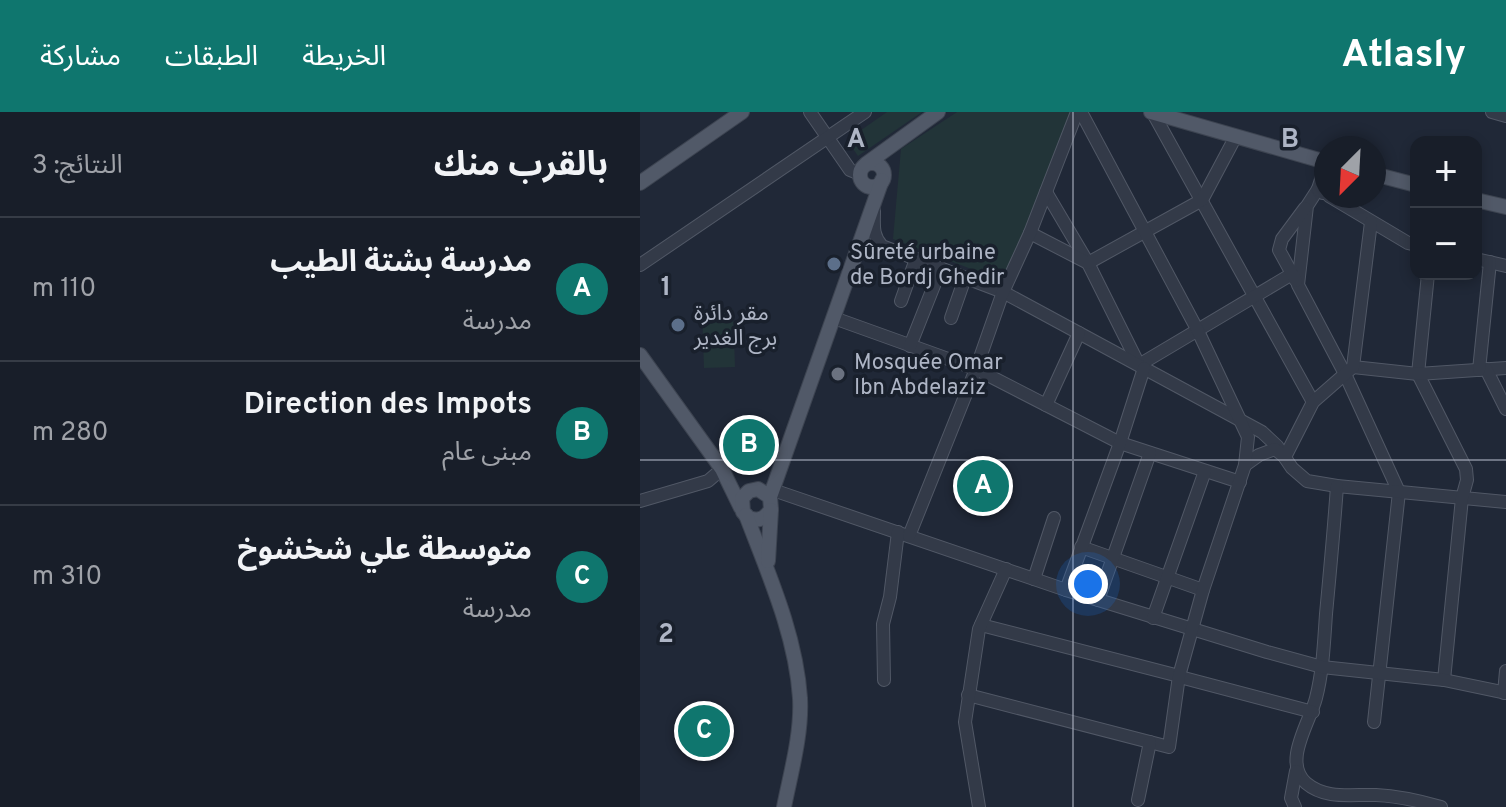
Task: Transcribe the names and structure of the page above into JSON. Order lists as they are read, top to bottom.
{
  "places": ["Sûreté urbaine de Bordj Ghedir", "مقر دائرة برج الغدير", "Mosquée Omar Ibn Abdelaziz"],
  "north": "bottom left",
  "page": {
    "header": "Atlasly",
    "nav": ["الخريطة", "الطبقات", "مشاركة"],
    "heading": ["بالقرب منك", "النتائج: 3"],
    "map_buttons": ["+", "−"],
    "list": [
      {
        "mark": "A",
        "name": "مدرسة بشتة الطيب",
        "note": "مدرسة",
        "value": "110 m"
      },
      {
        "mark": "B",
        "name": "Direction des Impots",
        "note": "مبنى عام",
        "value": "280 m"
      },
      {
        "mark": "C",
        "name": "متوسطة علي شخشوخ",
        "note": "مدرسة",
        "value": "310 m"
      }
    ],
    "pins": ["B", "A", "C"]
  },
  "grid": {
    "columns": ["A", "B"],
    "rows": ["1", "2"]
  }
}
